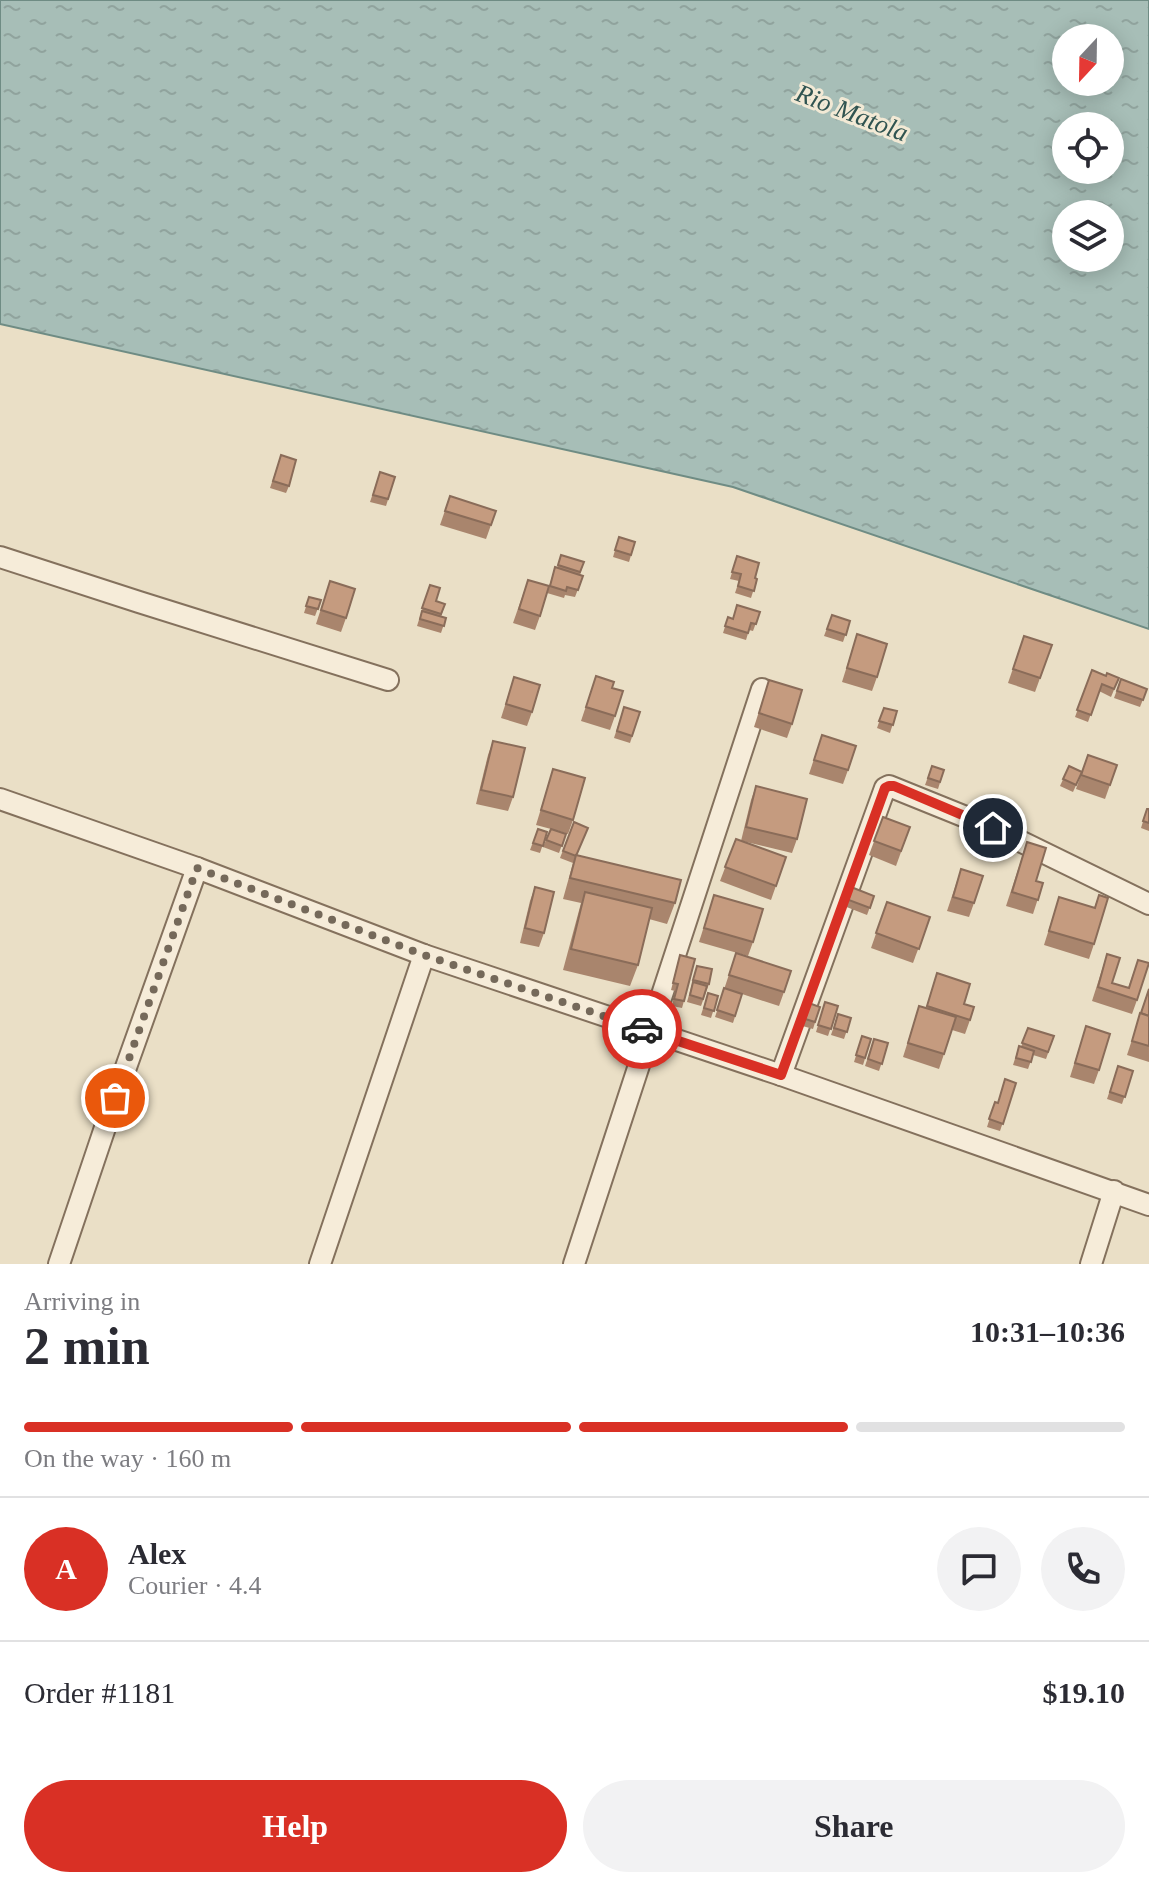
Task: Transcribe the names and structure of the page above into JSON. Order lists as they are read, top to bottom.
{
  "water": ["Rio Matola"],
  "north": "bottom",
  "page": {
    "heading": ["2 min", "Arriving in", "10:31–10:36"],
    "panel": [
      "Alex",
      "Courier · 4.4",
      "Order #1181",
      "$19.10"
    ],
    "bar": "On the way · 160 m",
    "round": "A",
    "buttons": ["Help", "Share"]
  }
}
